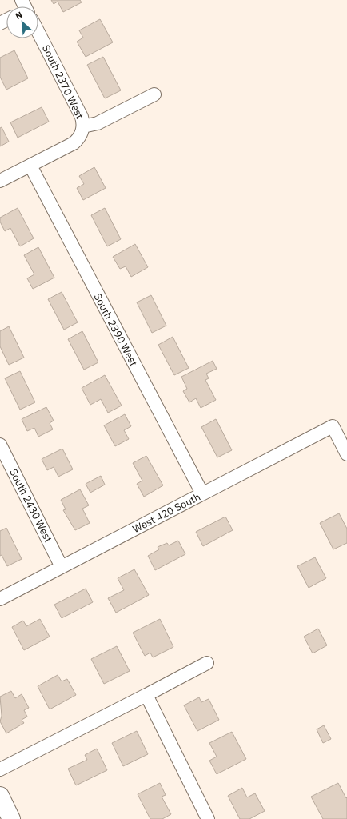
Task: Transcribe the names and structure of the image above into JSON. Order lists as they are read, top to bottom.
{
  "streets": {
    "street": [
      "South 2370 West",
      "South 2390 West",
      "South 2430 West",
      "West 420 South"
    ]
  },
  "crossings": [
    ["South 2390 West", "West 420 South"],
    ["South 2430 West", "West 420 South"]
  ],
  "north": "top left"
}
